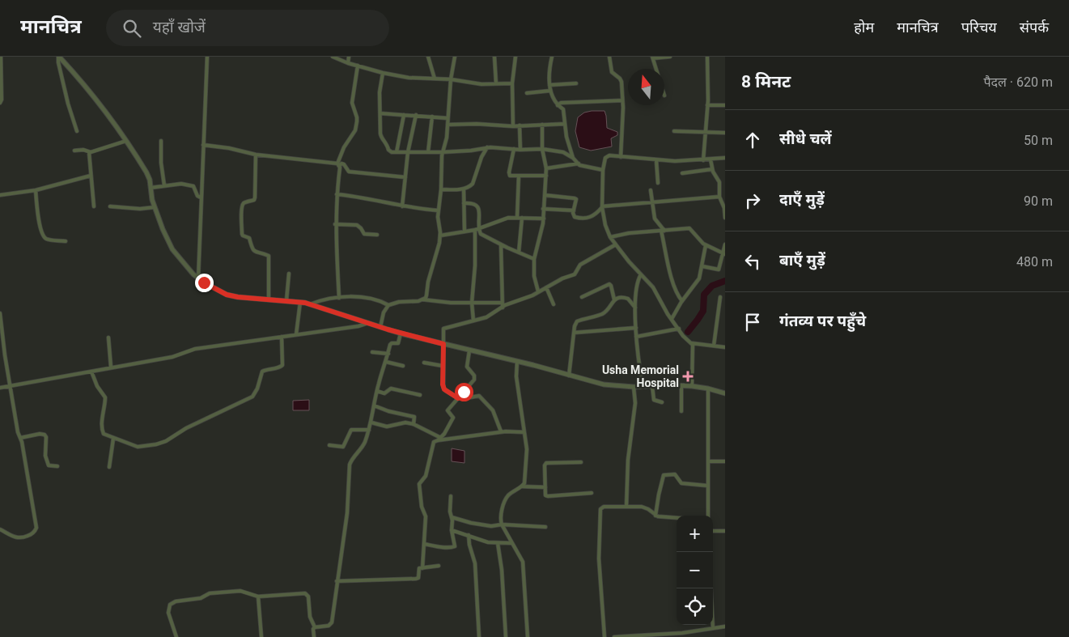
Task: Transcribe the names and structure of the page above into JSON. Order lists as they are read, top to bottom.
{
  "places": {
    "health": ["Usha Memorial Hospital"]
  },
  "north": "top",
  "page": {
    "header": "मानचित्र",
    "search": "यहाँ खोजें",
    "nav": [
      "होम",
      "मानचित्र",
      "परिचय",
      "संपर्क"
    ],
    "heading": ["8 मिनट", "पैदल · 620 m"],
    "list": [
      ["सीधे चलें", "50 m"],
      ["दाएँ मुड़ें", "90 m"],
      ["बाएँ मुड़ें", "480 m"],
      "गंतव्य पर पहुँचे"
    ],
    "map_buttons": ["+", "−"]
  }
}
